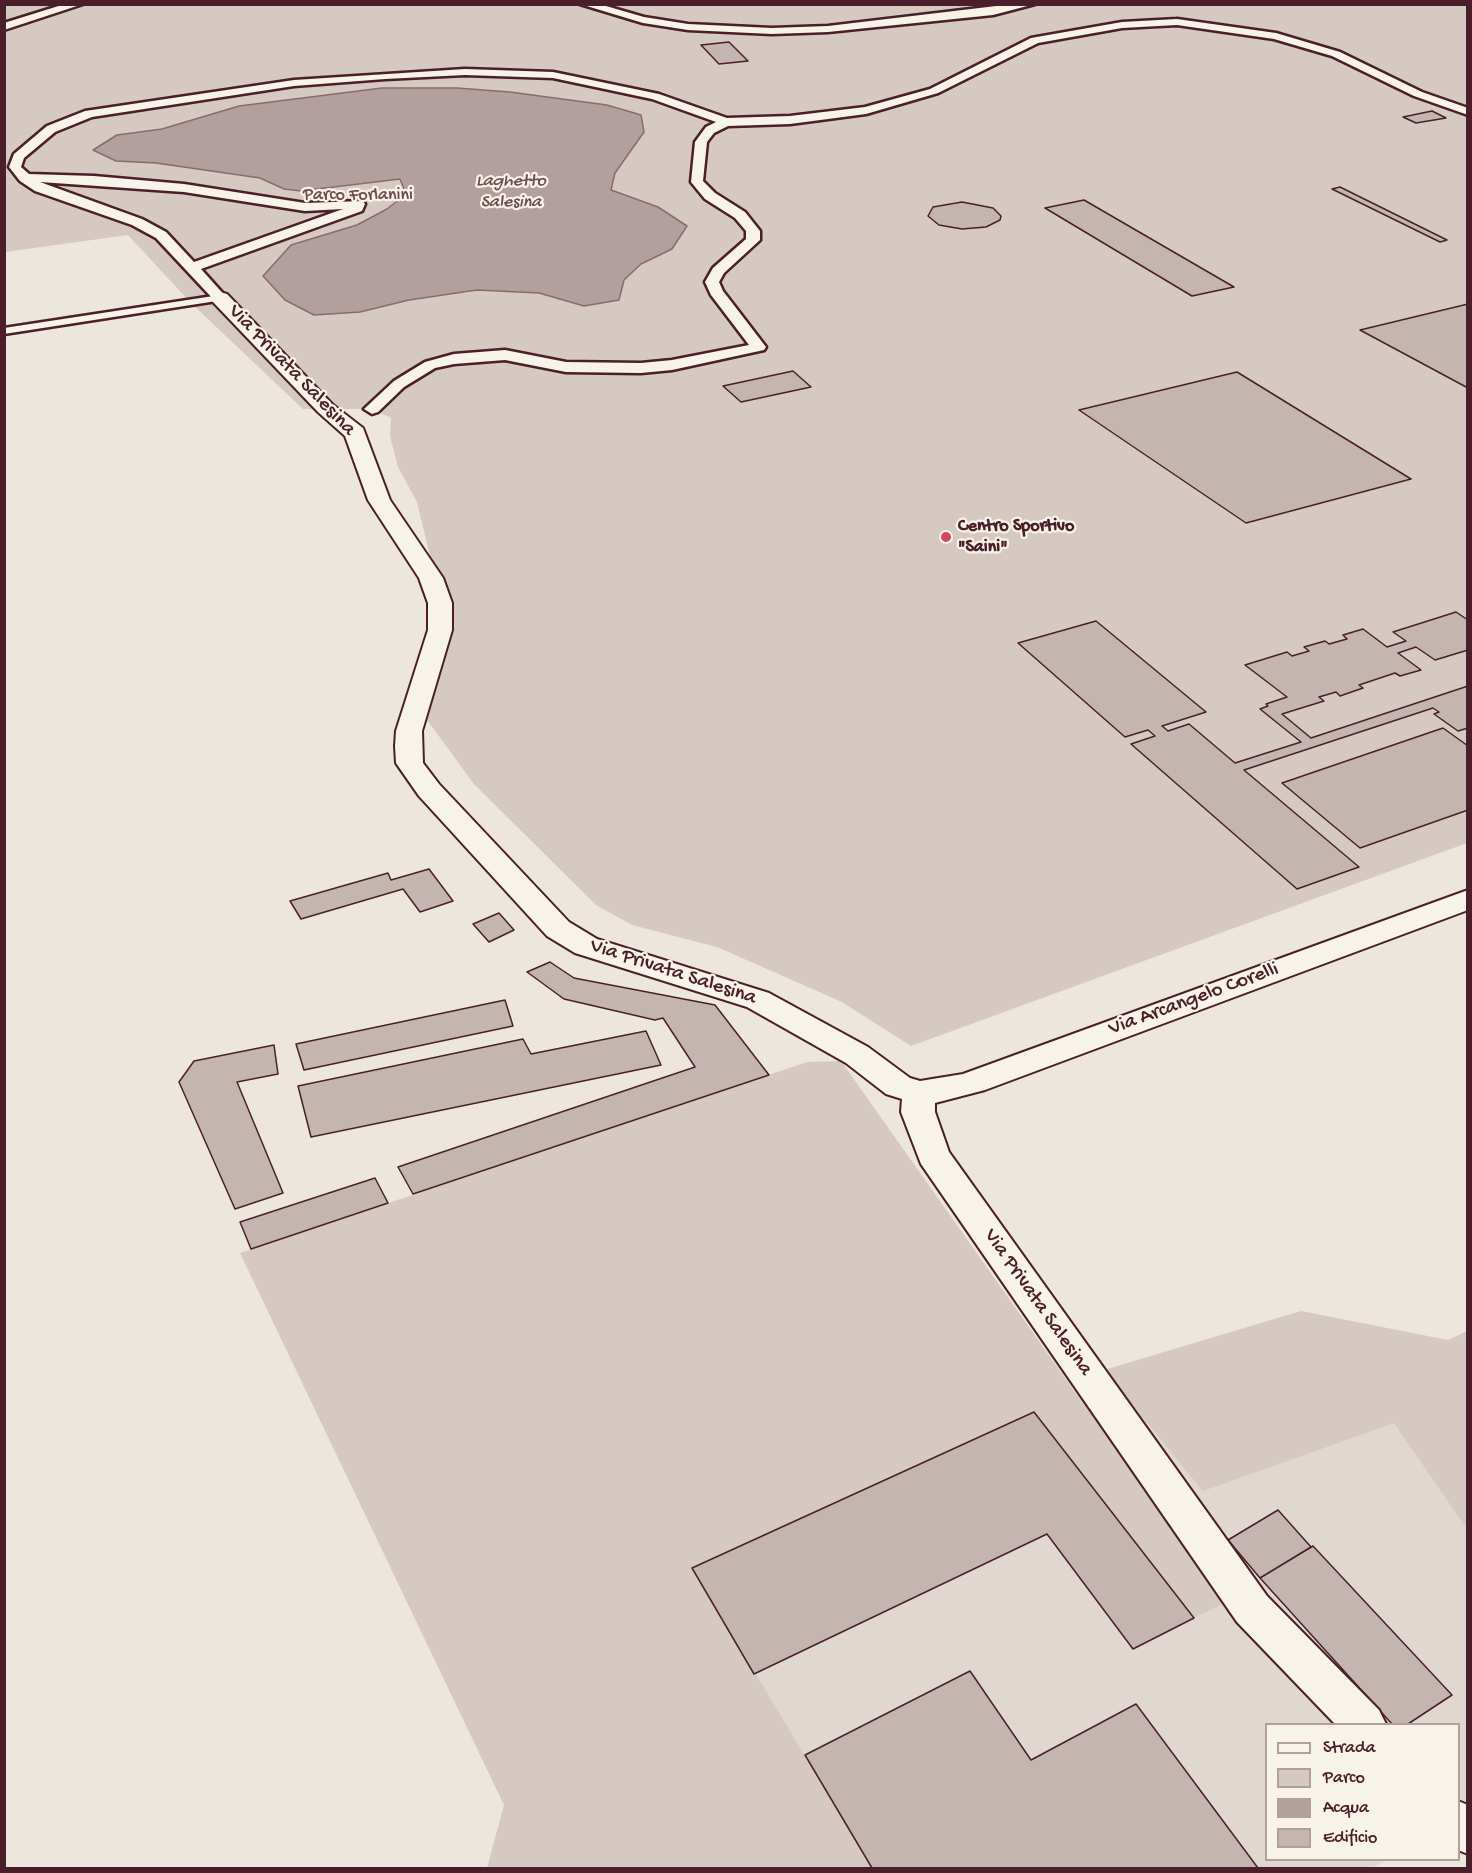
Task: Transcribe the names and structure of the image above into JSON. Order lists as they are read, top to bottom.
{
  "streets": {
    "street": ["Via Privata Salesina", "Via Arcangelo Corelli"]
  },
  "crossings": [
    ["Via Privata Salesina", "Via Arcangelo Corelli"]
  ],
  "water": ["Laghetto Salesina"],
  "parks": ["Parco Forlanini"],
  "places": ["Centro Sportivo \"Saini\""],
  "legend": [
    "Strada",
    "Parco",
    "Acqua",
    "Edificio"
  ]
}
